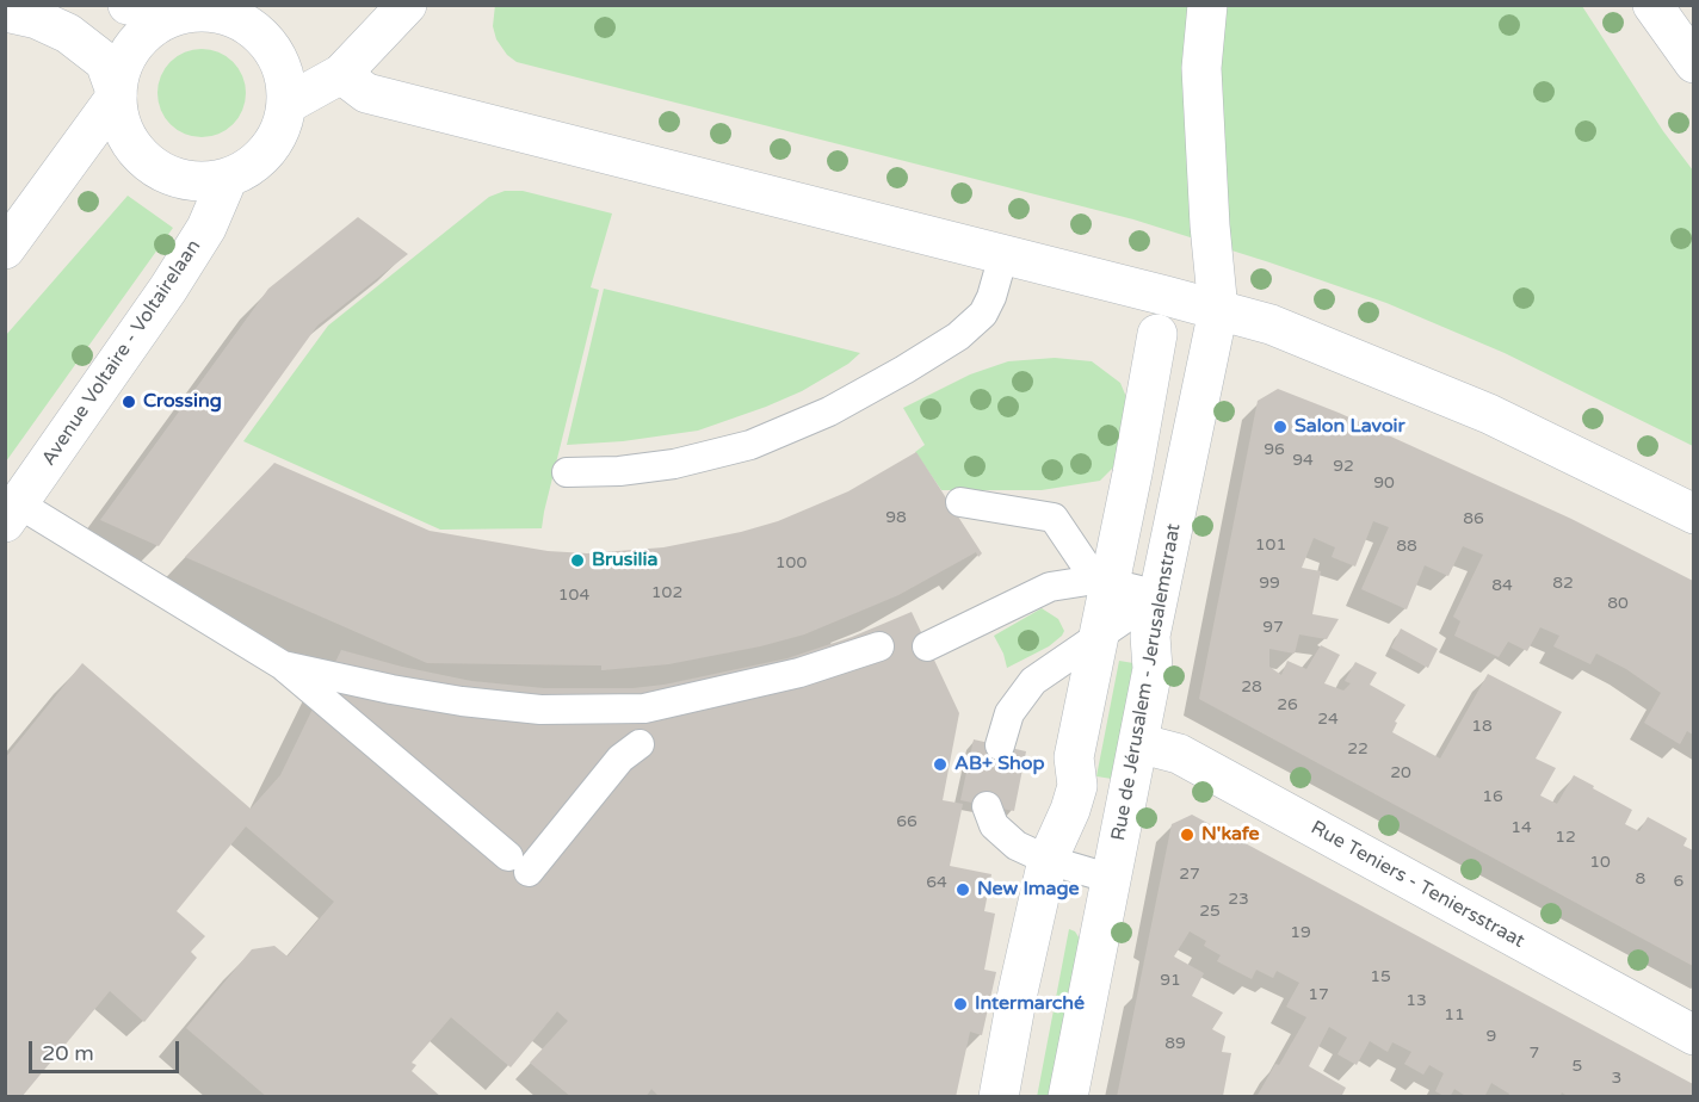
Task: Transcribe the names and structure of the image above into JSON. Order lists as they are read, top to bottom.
{
  "streets": {
    "street": ["Avenue Voltaire - Voltairelaan", "Rue de Jérusalem - Jerusalemstraat", "Rue Teniers - Teniersstraat"]
  },
  "crossings": [
    ["Rue de Jérusalem - Jerusalemstraat", "Rue Teniers - Teniersstraat"]
  ],
  "places": [
    "Crossing",
    "Salon Lavoir",
    "Brusilia",
    "AB+ Shop",
    "N'kafe",
    "New Image",
    "Intermarché"
  ],
  "house_numbers": [
    "96",
    "94",
    "92",
    "90",
    "98",
    "86",
    "101",
    "88",
    "100",
    "99",
    "82",
    "84",
    "102",
    "104",
    "80",
    "97",
    "28",
    "26",
    "24",
    "18",
    "22",
    "20",
    "16",
    "66",
    "14",
    "12",
    "10",
    "27",
    "8",
    "6",
    "64",
    "23",
    "25",
    "19",
    "15",
    "91",
    "17",
    "13",
    "11",
    "9",
    "89",
    "7",
    "5",
    "3"
  ],
  "scale_bar": "20 m"
}
